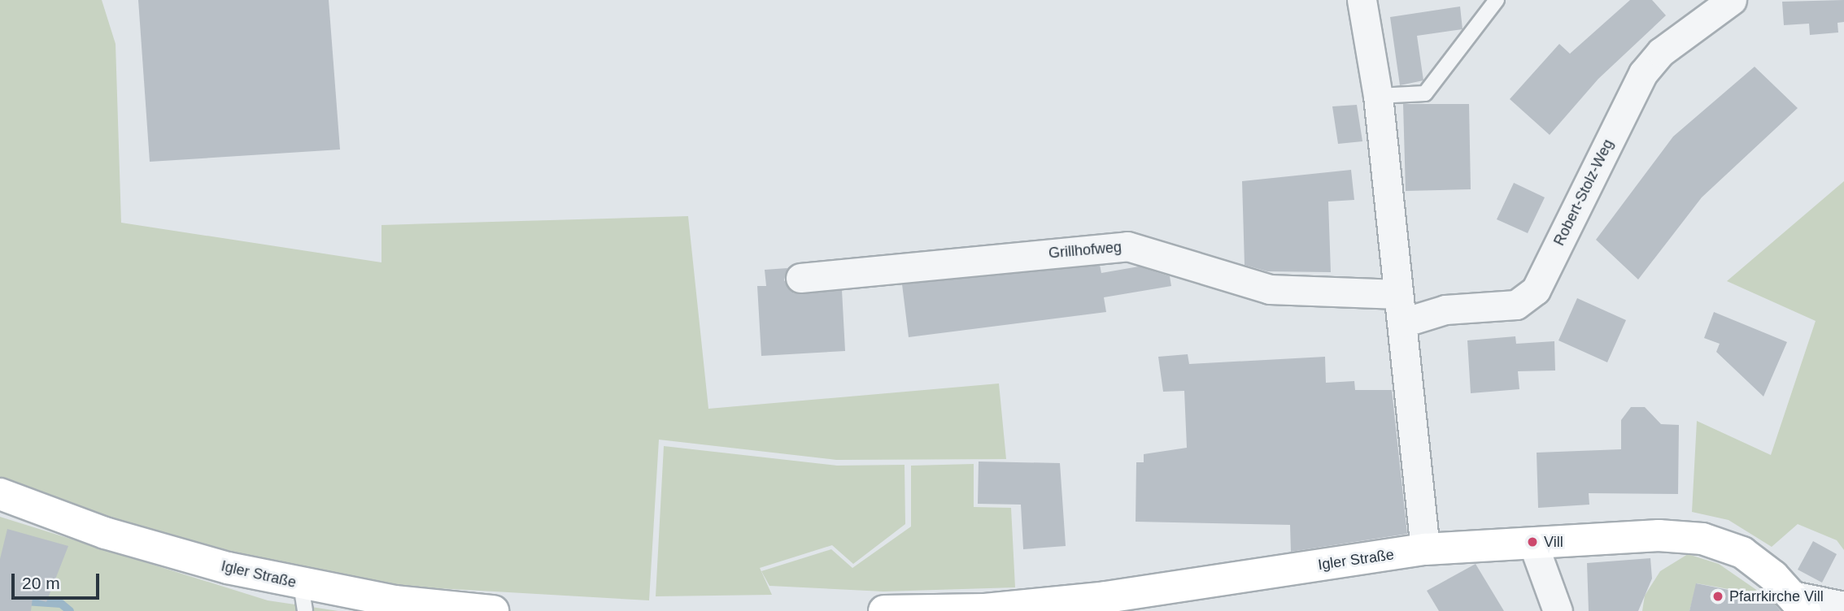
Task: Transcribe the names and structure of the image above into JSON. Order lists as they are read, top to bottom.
{
  "streets": {
    "main road": ["Igler Straße"],
    "street": ["Robert-Stolz-Weg", "Grillhofweg"]
  },
  "places": ["Vill", "Pfarrkirche Vill"],
  "scale_bar": "20 m"
}
